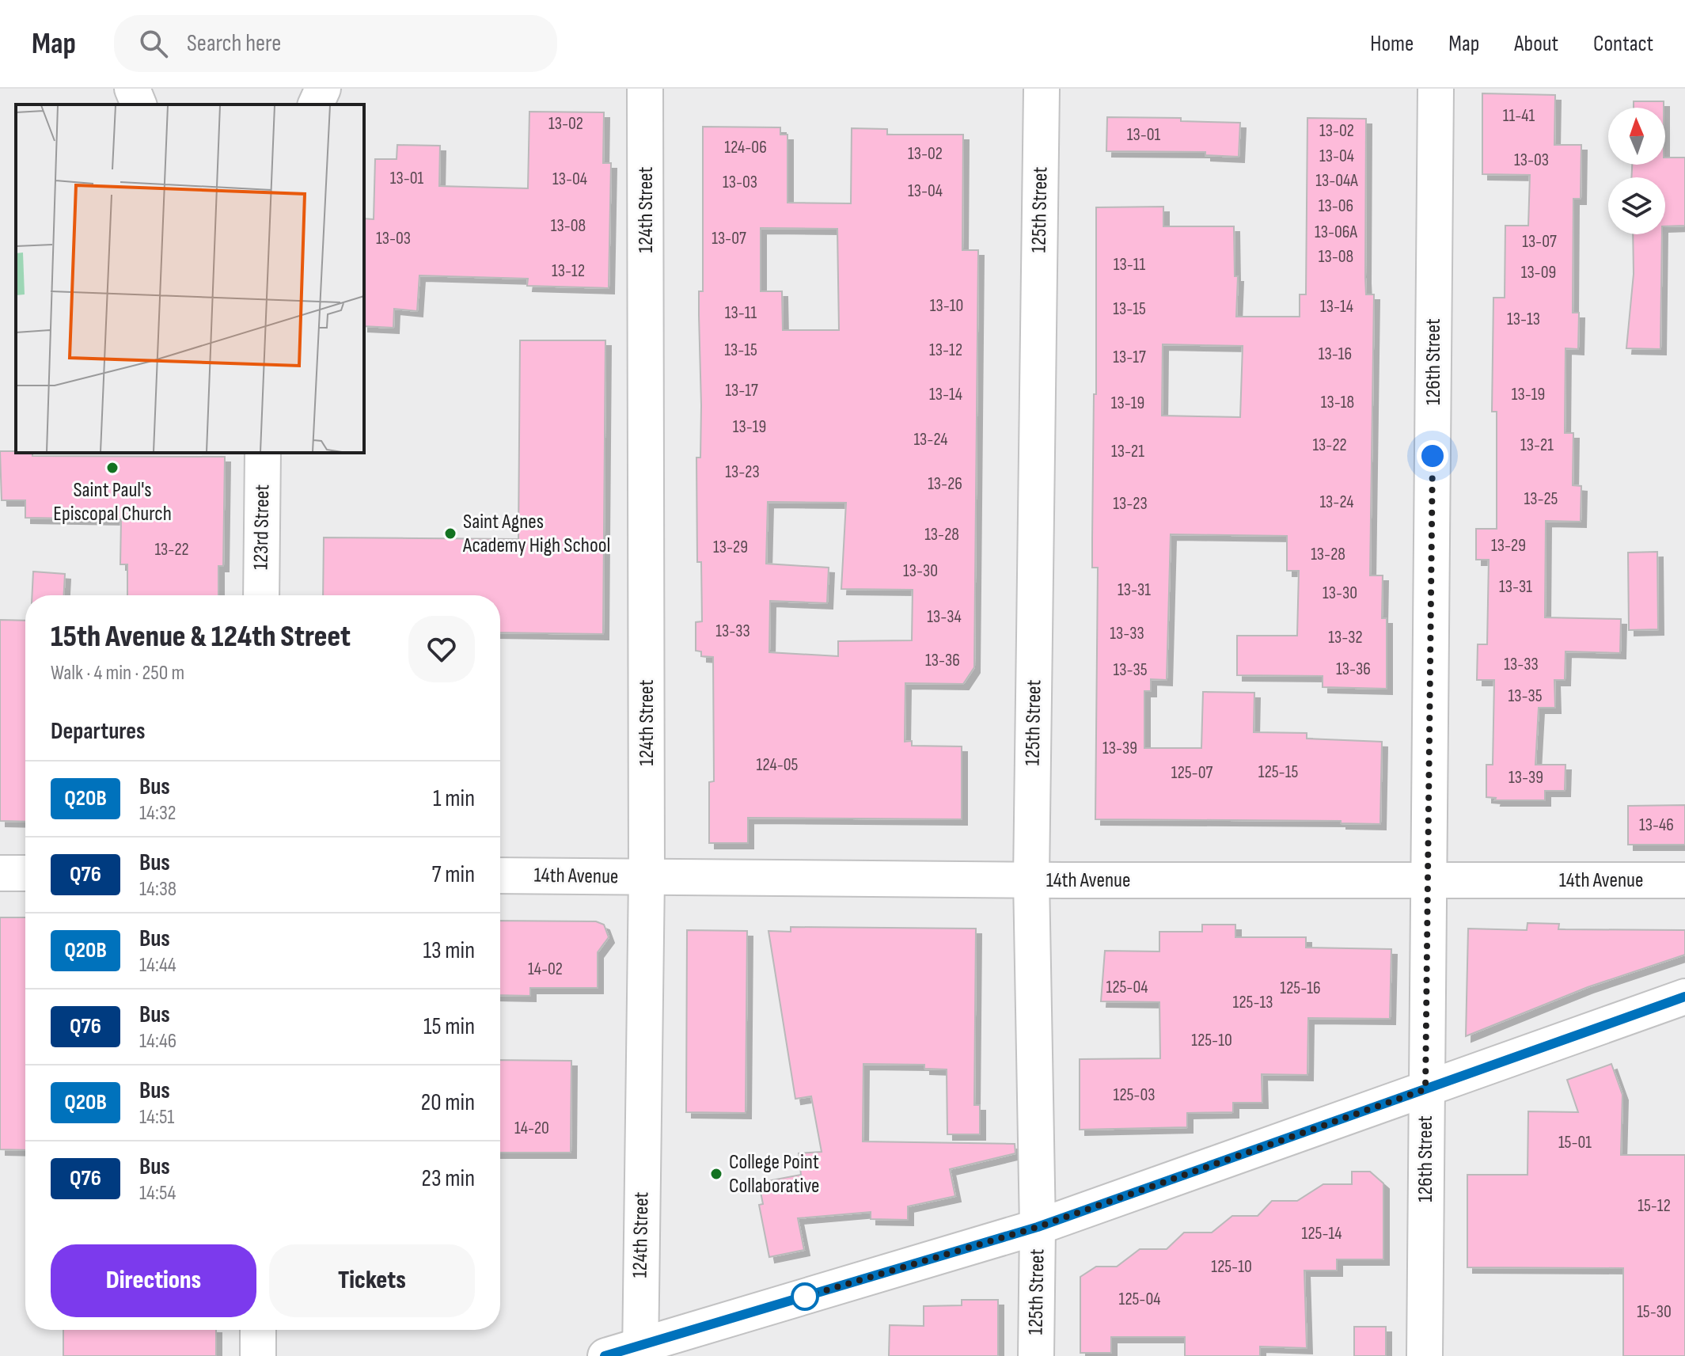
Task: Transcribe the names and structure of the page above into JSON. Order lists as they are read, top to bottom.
{
  "streets": {
    "street": [
      "124th Street",
      "125th Street",
      "126th Street",
      "123rd Street",
      "14th Avenue"
    ]
  },
  "crossings": [
    ["124th Street", "14th Avenue"],
    ["125th Street", "14th Avenue"],
    ["126th Street", "14th Avenue"]
  ],
  "places": ["Saint Paul's Episcopal Church", "Saint Agnes Academy High School", "College Point Collaborative"],
  "lines": ["bus line Q20B"],
  "house_numbers": [
    "11-41",
    "13-02",
    "13-02",
    "13-01",
    "124-06",
    "13-02",
    "13-04",
    "13-03",
    "13-01",
    "13-04",
    "13-04A",
    "13-03",
    "13-04",
    "13-06",
    "13-08",
    "13-06A",
    "13-03",
    "13-07",
    "13-07",
    "13-08",
    "13-11",
    "13-12",
    "13-09",
    "13-10",
    "13-14",
    "13-15",
    "13-11",
    "13-13",
    "13-15",
    "13-12",
    "13-16",
    "13-17",
    "13-17",
    "13-14",
    "13-19",
    "13-18",
    "13-19",
    "13-19",
    "13-24",
    "13-22",
    "13-21",
    "13-21",
    "13-23",
    "13-26",
    "13-25",
    "13-24",
    "13-23",
    "13-28",
    "13-29",
    "13-29",
    "13-22",
    "13-28",
    "13-30",
    "13-31",
    "13-31",
    "13-30",
    "13-34",
    "13-33",
    "13-33",
    "13-32",
    "13-36",
    "13-33",
    "13-36",
    "13-35",
    "13-35",
    "13-39",
    "124-05",
    "125-15",
    "125-07",
    "13-39",
    "13-46",
    "14-02",
    "125-04",
    "125-16",
    "125-13",
    "125-10",
    "125-03",
    "14-20",
    "15-01",
    "15-12",
    "125-14",
    "125-10",
    "125-04",
    "15-30"
  ],
  "north": "top",
  "page": {
    "header": "Map",
    "search": "Search here",
    "nav": [
      "Home",
      "Map",
      "About",
      "Contact"
    ],
    "heading": [
      ["15th Avenue & 124th Street", "Walk · 4 min · 250 m"],
      "Departures"
    ],
    "list": [
      {
        "mark": "Q20B",
        "name": "Bus",
        "note": "14:32",
        "value": "1 min"
      },
      {
        "mark": "Q76",
        "name": "Bus",
        "note": "14:38",
        "value": "7 min"
      },
      {
        "mark": "Q20B",
        "name": "Bus",
        "note": "14:44",
        "value": "13 min"
      },
      {
        "mark": "Q76",
        "name": "Bus",
        "note": "14:46",
        "value": "15 min"
      },
      {
        "mark": "Q20B",
        "name": "Bus",
        "note": "14:51",
        "value": "20 min"
      },
      {
        "mark": "Q76",
        "name": "Bus",
        "note": "14:54",
        "value": "23 min"
      }
    ],
    "buttons": ["Directions", "Tickets"]
  }
}
